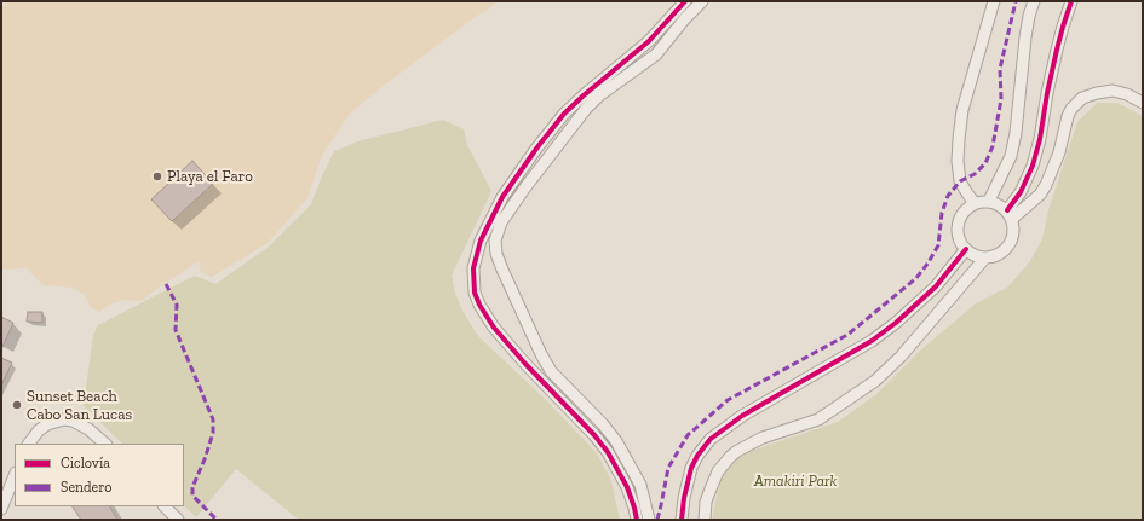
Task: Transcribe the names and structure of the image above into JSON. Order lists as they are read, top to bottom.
{
  "parks": ["Amakiri Park"],
  "places": ["Playa el Faro", "Sunset Beach Cabo San Lucas"],
  "legend": ["Ciclovía", "Sendero"]
}
